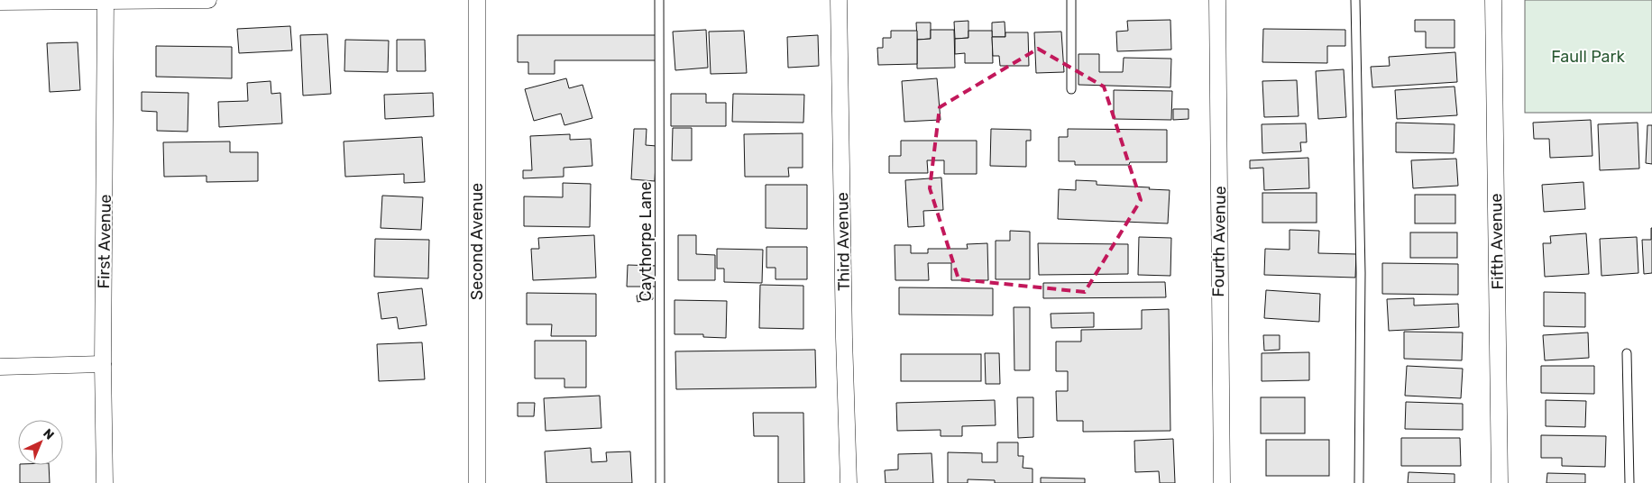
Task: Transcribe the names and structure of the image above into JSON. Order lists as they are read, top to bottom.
{
  "streets": {
    "street": [
      "First Avenue",
      "Second Avenue",
      "Third Avenue",
      "Fourth Avenue",
      "Fifth Avenue"
    ],
    "lane": ["Caythorpe Lane"]
  },
  "parks": ["Faull Park"],
  "north": "top right"
}
